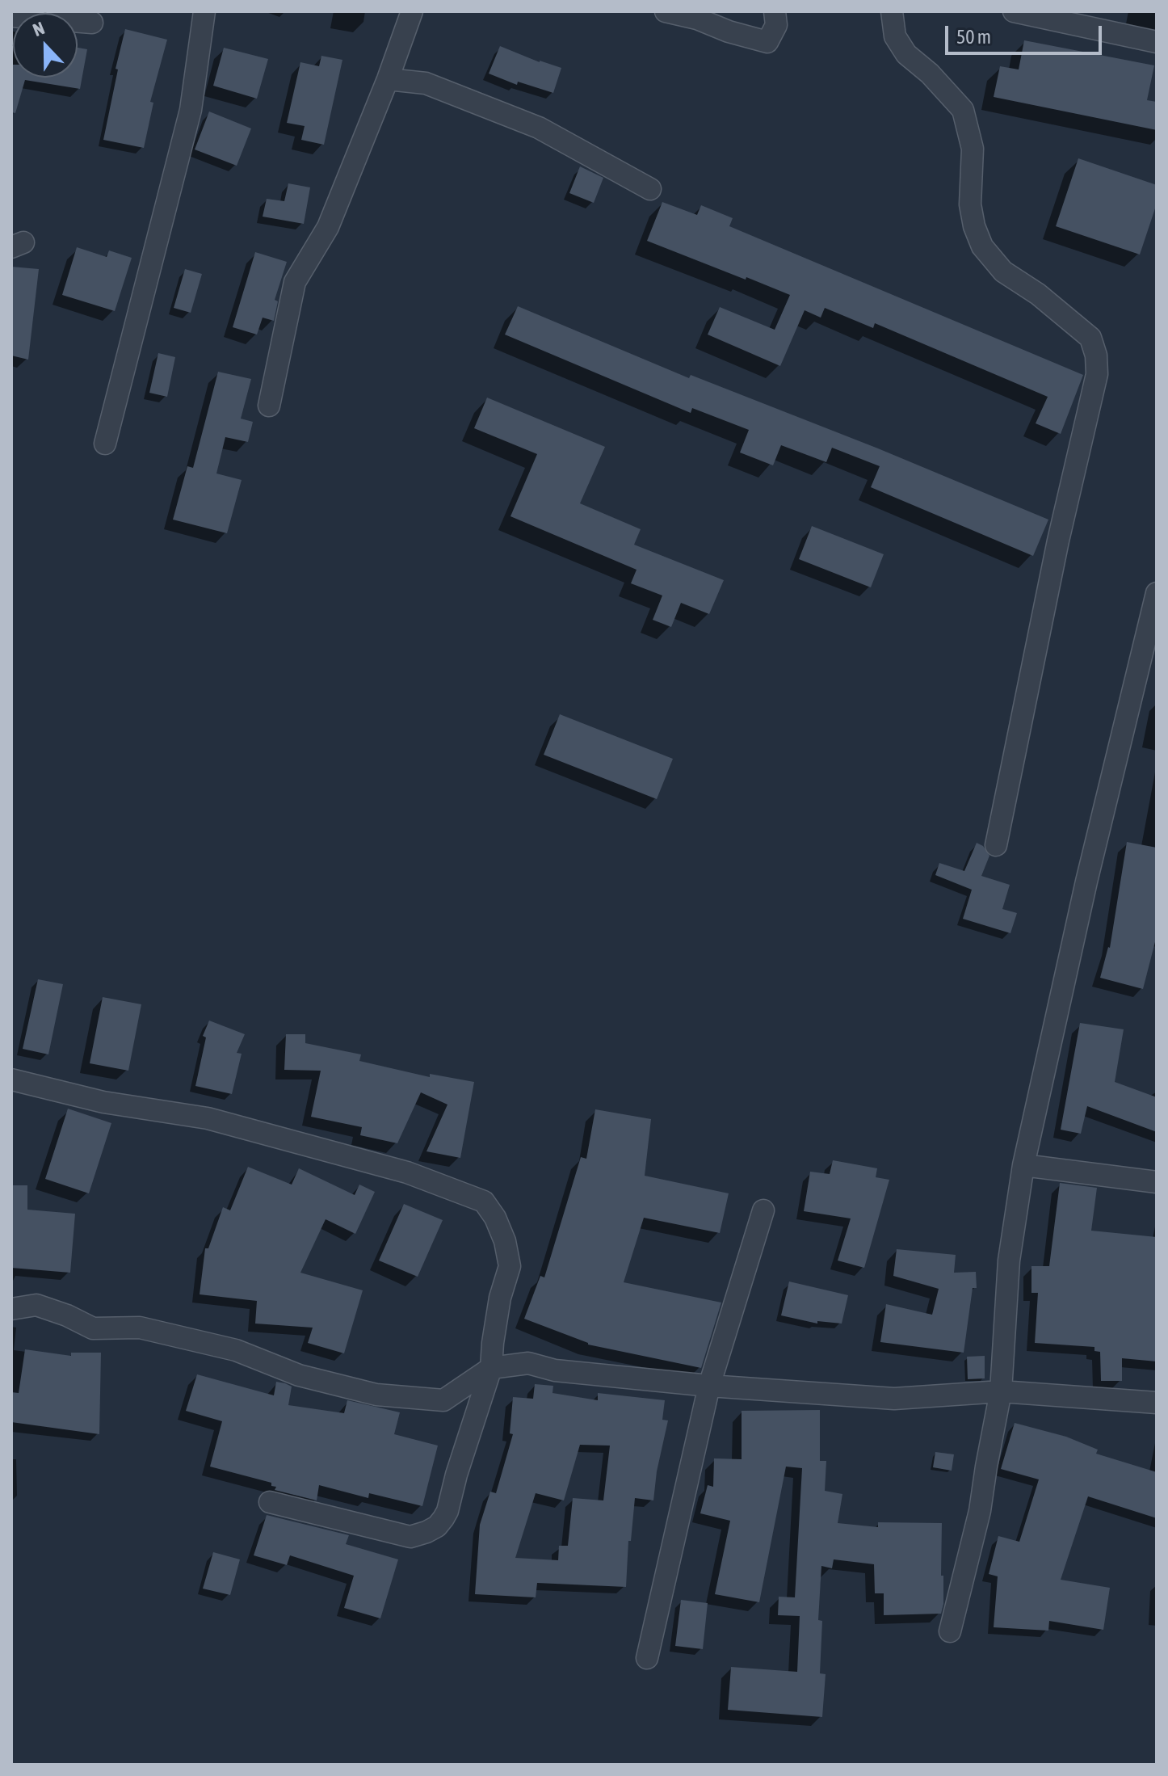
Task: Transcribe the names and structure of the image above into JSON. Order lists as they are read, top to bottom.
{
  "scale_bar": "50 m",
  "north": "top"
}
